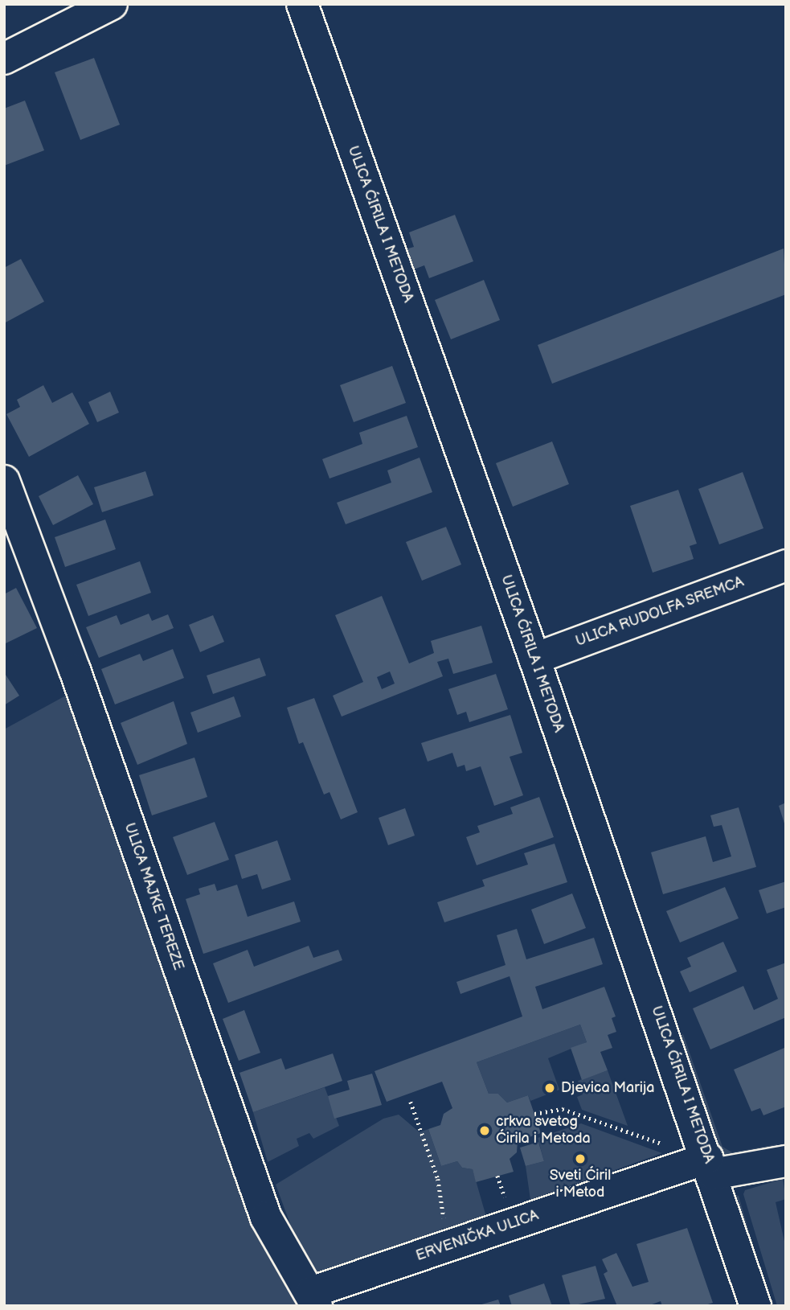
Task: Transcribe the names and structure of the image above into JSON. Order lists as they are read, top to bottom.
{
  "streets": {
    "street": [
      "ULICA ĆIRILA I METODA",
      "ULICA RUDOLFA SREMCA",
      "ULICA MAJKE TEREZE",
      "ERVENIČKA ULICA"
    ]
  },
  "crossings": [
    ["ULICA ĆIRILA I METODA", "ULICA RUDOLFA SREMCA"],
    ["ULICA ĆIRILA I METODA", "ERVENIČKA ULICA"],
    ["ULICA MAJKE TEREZE", "ERVENIČKA ULICA"]
  ],
  "places": ["Djevica Marija", "crkva svetog Ćirila i Metoda", "Sveti Ćiril i Metod"]
}
